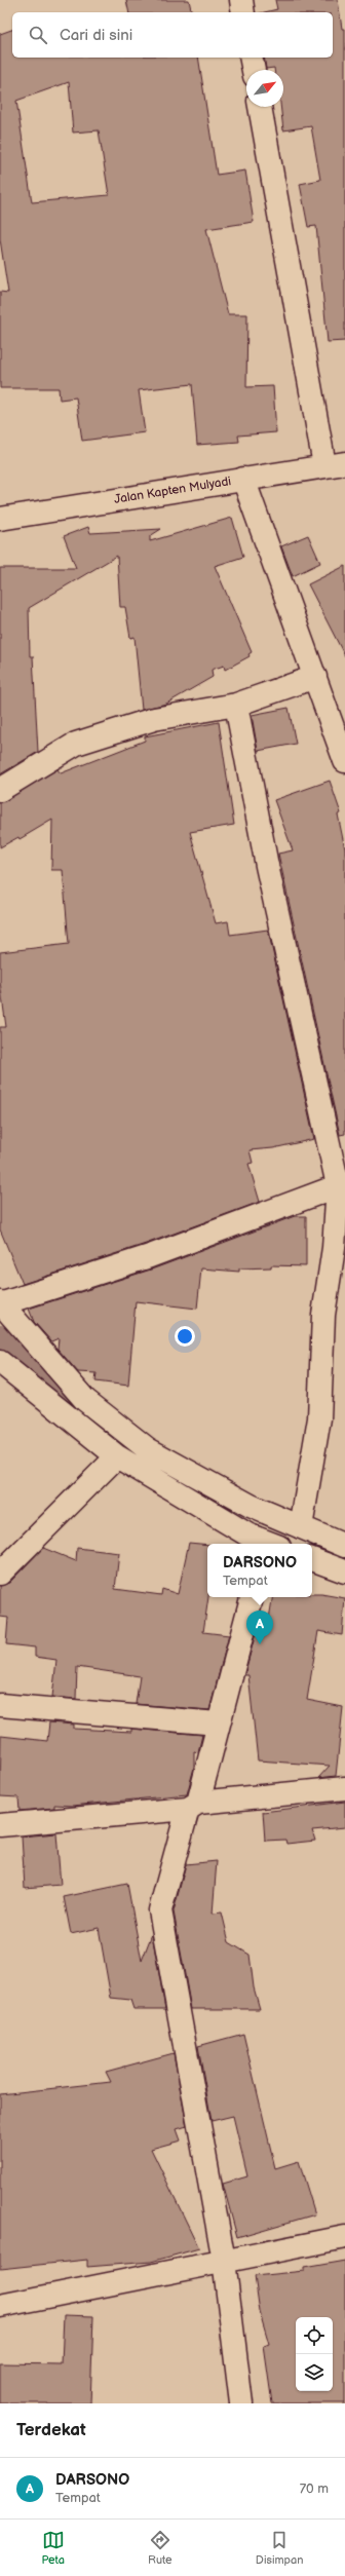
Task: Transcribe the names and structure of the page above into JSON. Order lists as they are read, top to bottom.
{
  "streets": {
    "street": ["Jalan Kapten Mulyadi"]
  },
  "north": "top right",
  "page": {
    "search": "Cari di sini",
    "popup": ["DARSONO", "Tempat"],
    "pins": "A",
    "heading": "Terdekat",
    "list": [
      {
        "mark": "A",
        "name": "DARSONO",
        "note": "Tempat",
        "value": "70 m"
      }
    ],
    "nav": ["Peta", "Rute", "Disimpan"]
  }
}
